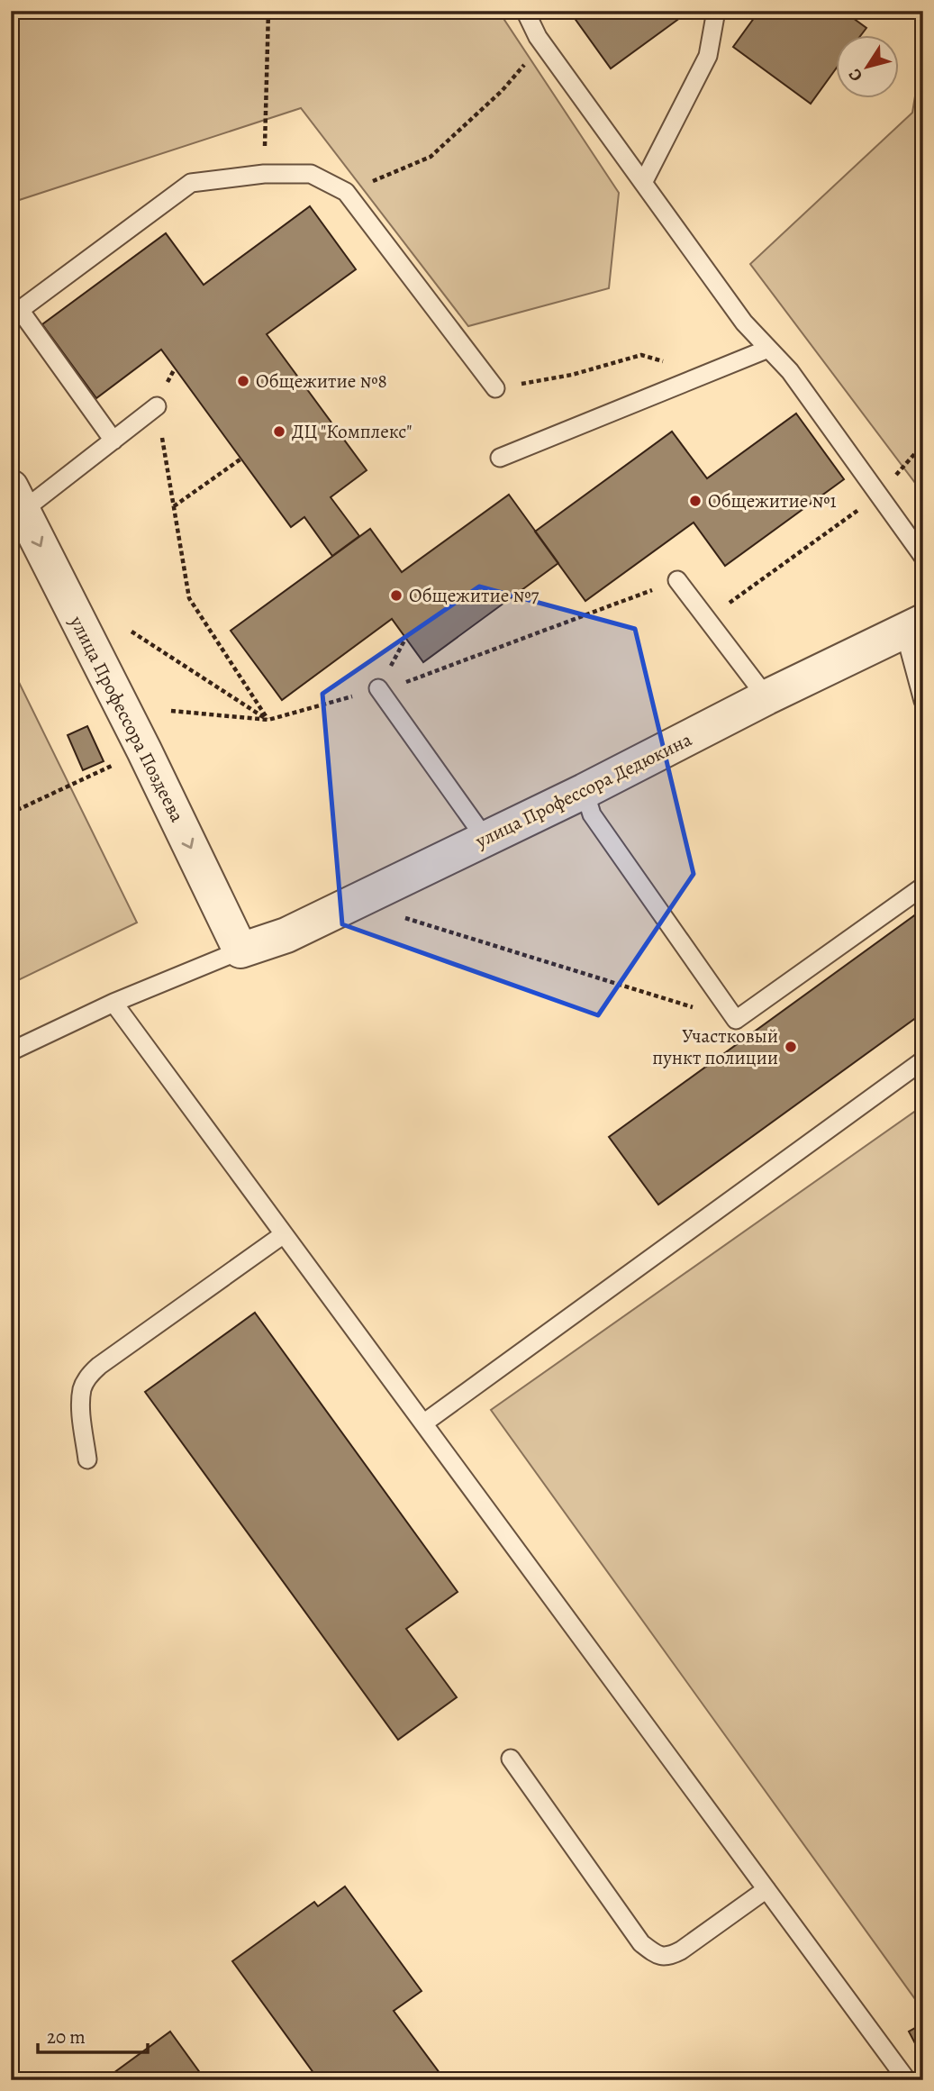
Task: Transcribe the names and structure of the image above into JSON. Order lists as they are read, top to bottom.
{
  "streets": {
    "street": ["улица Профессора Поздеева", "улица Профессора Дедюкина"]
  },
  "crossings": [
    ["улица Профессора Поздеева", "улица Профессора Дедюкина"]
  ],
  "one_way": ["улица Профессора Поздеева"],
  "places": [
    "Общежитие №8",
    "ДЦ \"Комплекс\"",
    "Общежитие №1",
    "Общежитие №7",
    "Участковый пункт полиции"
  ],
  "scale_bar": "20 m",
  "north": "bottom left"
}
